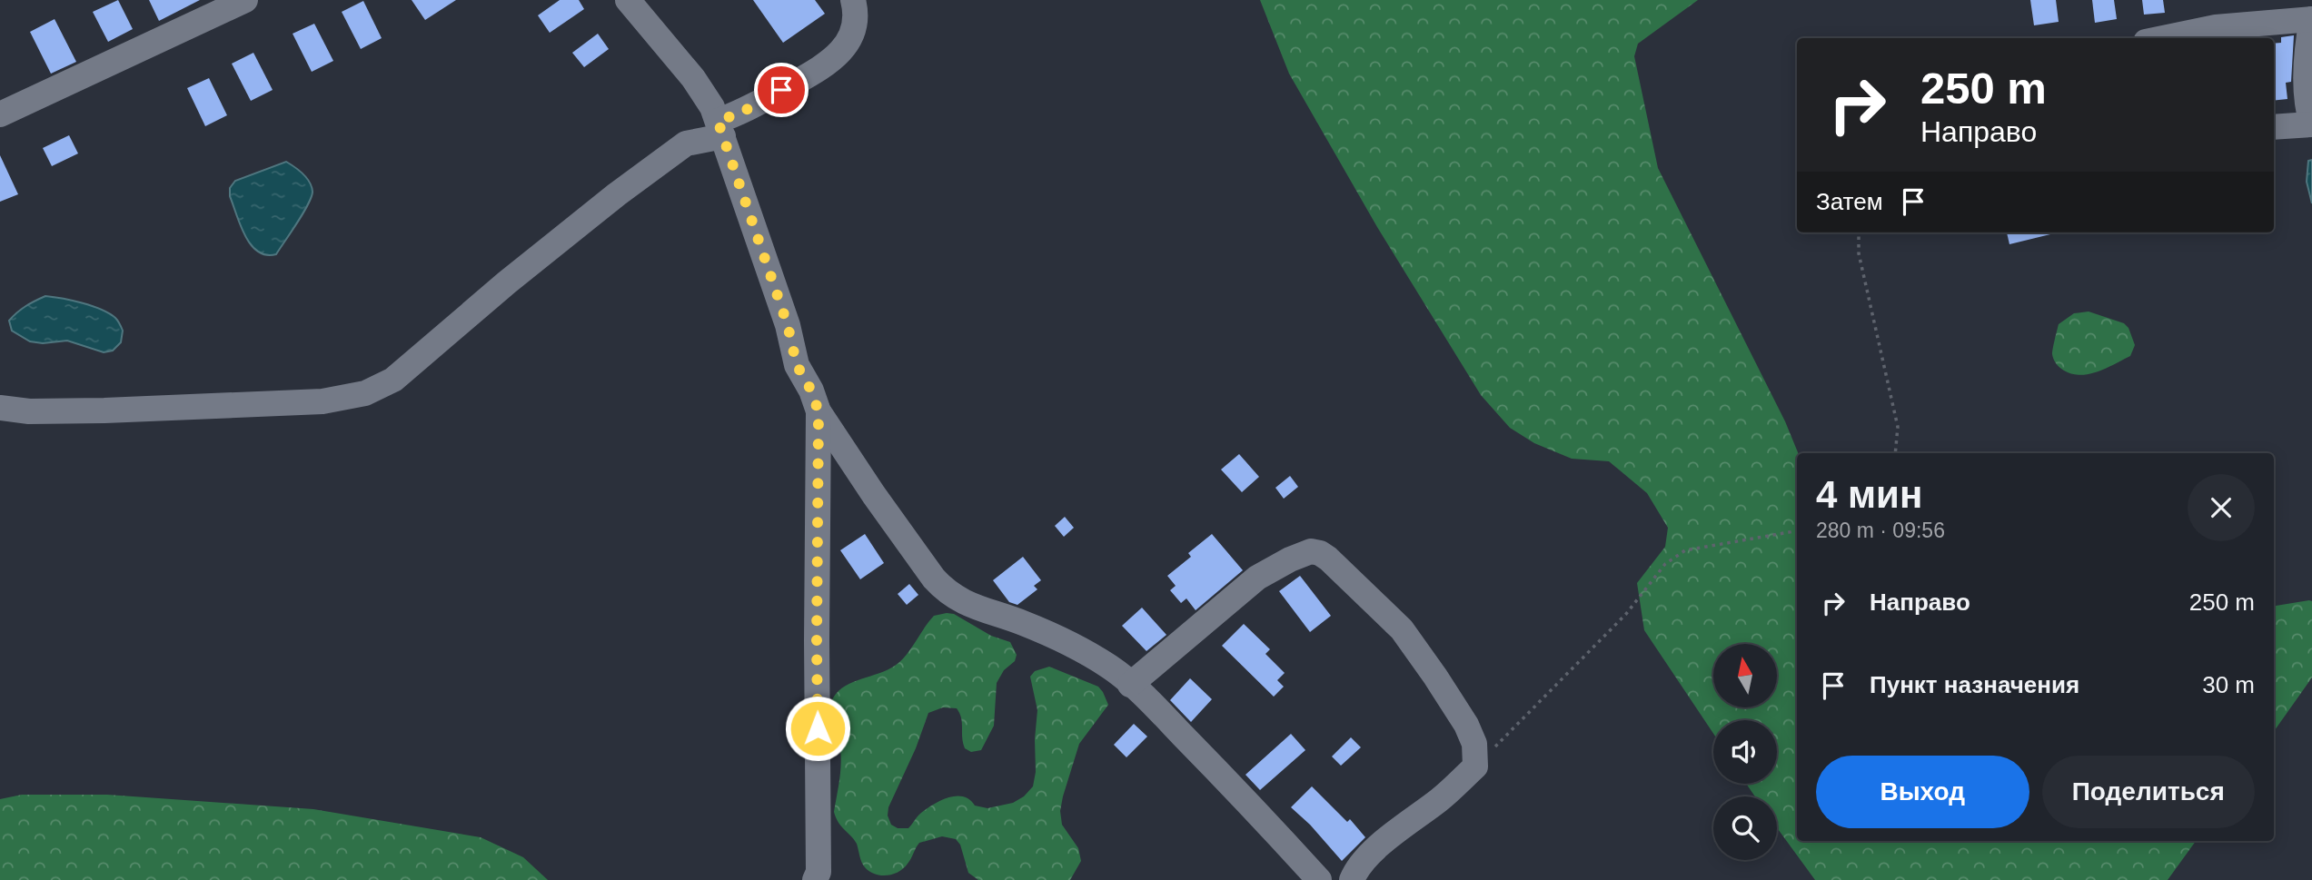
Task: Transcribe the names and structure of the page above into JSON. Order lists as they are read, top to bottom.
{
  "north": "top",
  "page": {
    "turn": ["250 m", "Направо"],
    "then": "Затем",
    "heading": ["4 мин", "280 m · 09:56"],
    "list": [
      {
        "name": "Направо",
        "value": "250 m"
      },
      {
        "name": "Пункт назначения",
        "value": "30 m"
      }
    ],
    "buttons": ["Выход", "Поделиться"]
  }
}
